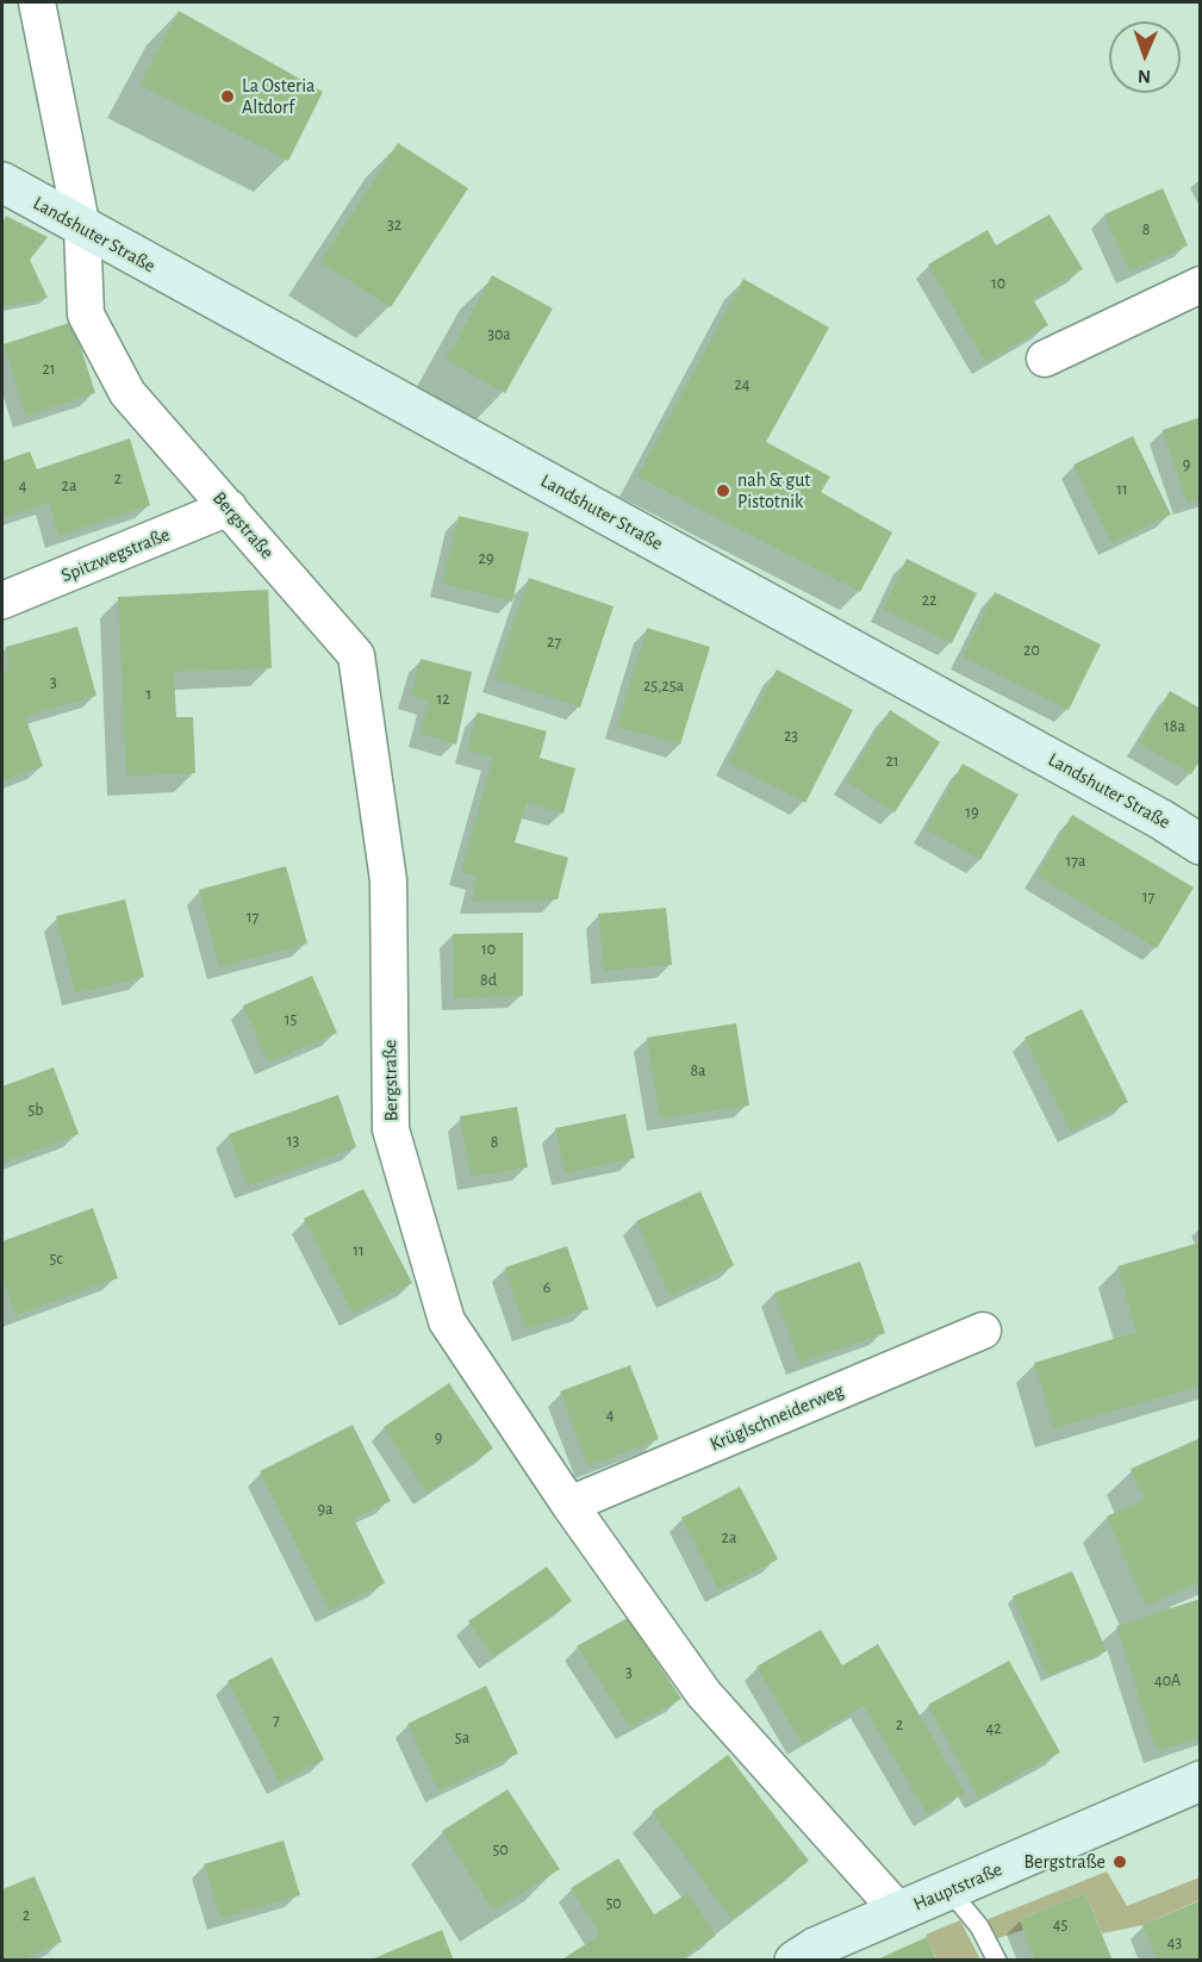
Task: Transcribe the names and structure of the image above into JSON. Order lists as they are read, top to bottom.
{
  "streets": {
    "street": [
      "Landshuter Straße",
      "Bergstraße",
      "Spitzwegstraße",
      "Krüglschneiderweg",
      "Hauptstraße"
    ]
  },
  "crossings": [
    ["Landshuter Straße", "Bergstraße"],
    ["Bergstraße", "Spitzwegstraße"],
    ["Bergstraße", "Krüglschneiderweg"],
    ["Bergstraße", "Hauptstraße"]
  ],
  "places": ["La Osteria Altdorf", "nah & gut Pistotnik", "Bergstraße"],
  "house_numbers": [
    "32",
    "8",
    "10",
    "30a",
    "21",
    "24",
    "9",
    "2",
    "4",
    "2a",
    "11",
    "29",
    "22",
    "27",
    "20",
    "3",
    "25,25a",
    "1",
    "12",
    "18a",
    "23",
    "21",
    "19",
    "17a",
    "17",
    "17",
    "10",
    "8d",
    "15",
    "8a",
    "5b",
    "13",
    "8",
    "11",
    "5c",
    "6",
    "4",
    "9",
    "9a",
    "2a",
    "3",
    "40A",
    "7",
    "2",
    "42",
    "5a",
    "50",
    "50",
    "2",
    "45",
    "43"
  ],
  "north": "bottom"
}
